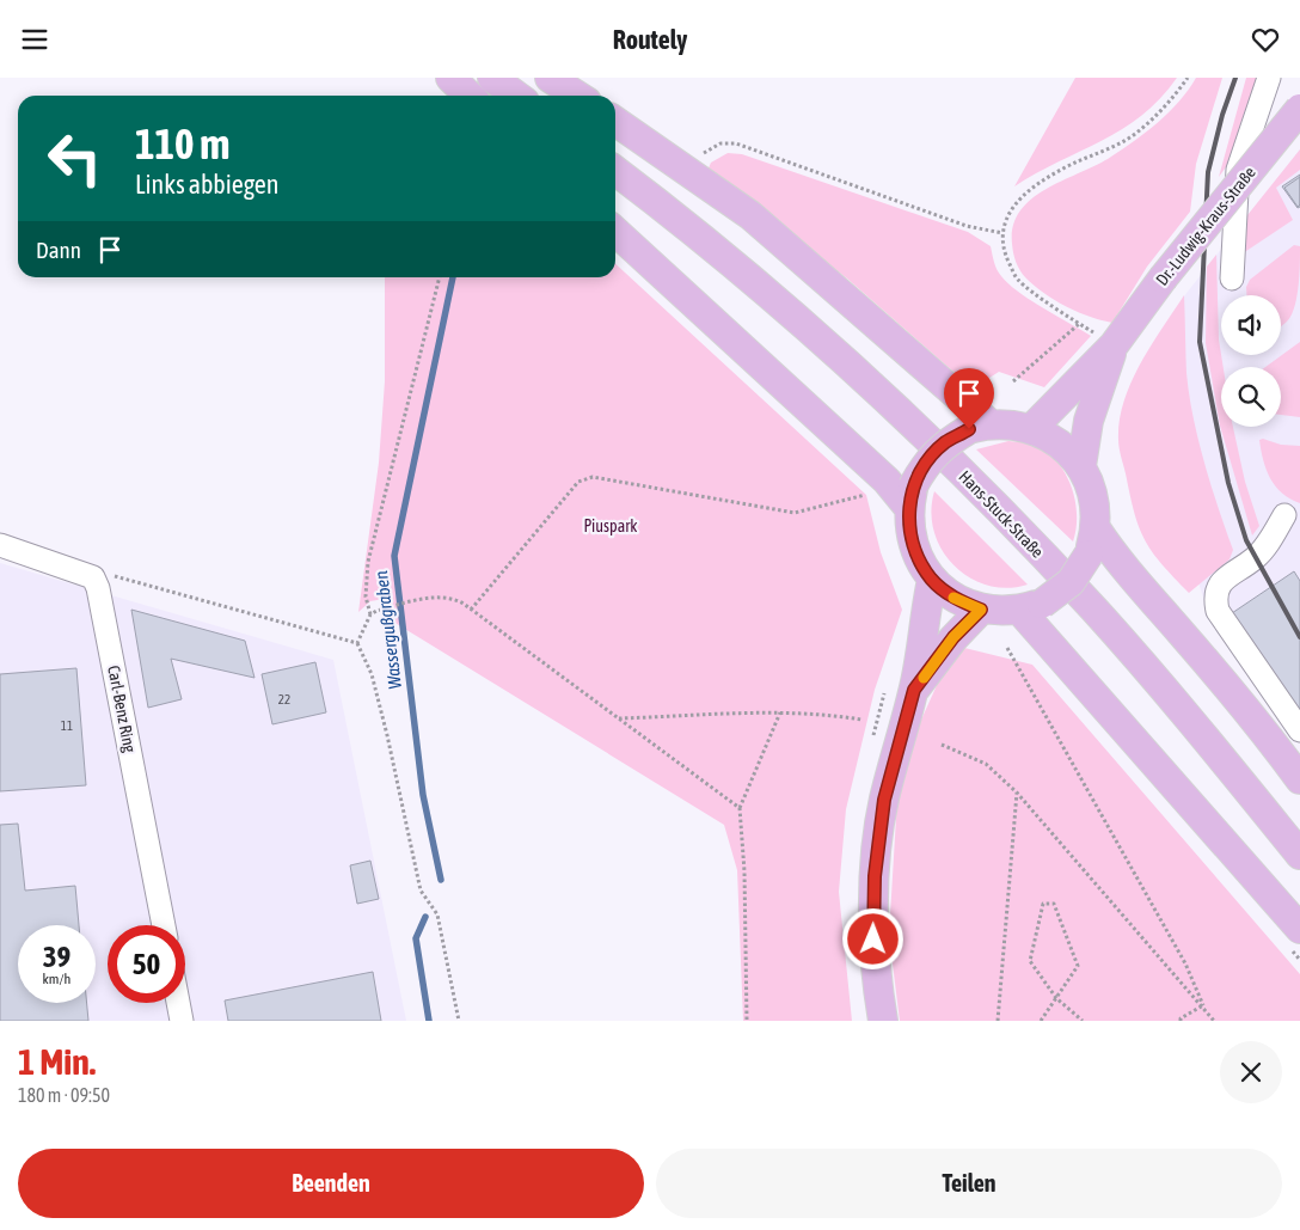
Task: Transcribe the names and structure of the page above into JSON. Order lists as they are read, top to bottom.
{
  "streets": {
    "main road": ["Dr.-Ludwig-Kraus-Straße", "Hans-Stuck-Straße"],
    "street": ["Carl-Benz Ring"]
  },
  "water": ["Wassergußgraben"],
  "parks": ["Piuspark"],
  "house_numbers": ["22", "11"],
  "page": {
    "header": "Routely",
    "turn": ["110 m", "Links abbiegen"],
    "then": "Dann",
    "speed": "39 km/h",
    "limit": "50",
    "heading": ["1 Min.", "180 m · 09:50"],
    "buttons": ["Beenden", "Teilen"]
  }
}
